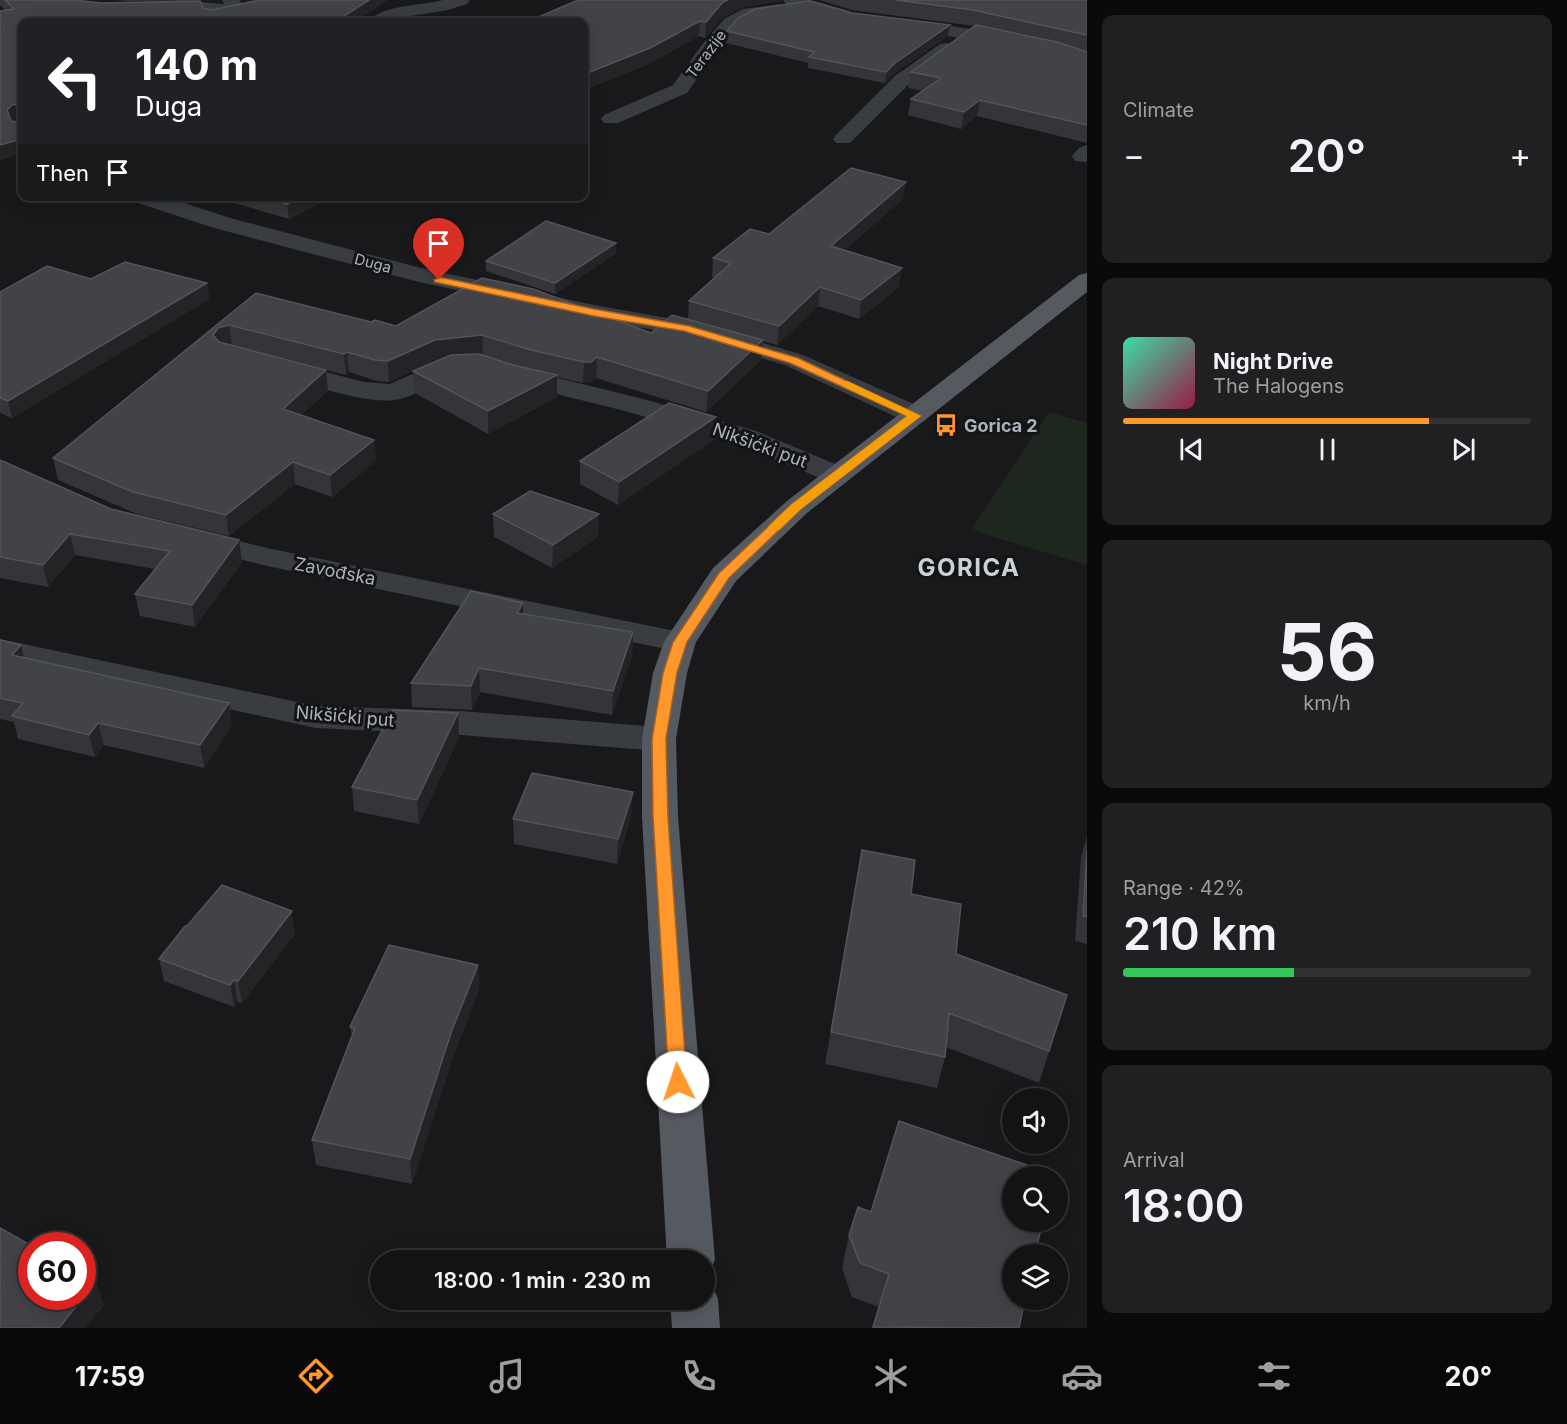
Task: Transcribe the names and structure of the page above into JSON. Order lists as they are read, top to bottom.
{
  "streets": {
    "main road": ["Nikšićki put"],
    "street": ["Terazije", "Duga", "Zavođska"]
  },
  "crossings": [
    ["Duga", "Nikšićki put"],
    ["Nikšićki put", "Zavođska"]
  ],
  "districts": ["GORICA"],
  "places": {
    "bus stop": ["Gorica 2"]
  },
  "page": {
    "tile": [
      "Climate",
      ["56", "km/h"],
      ["Range · 42%", "210 km"],
      ["Arrival", "18:00"]
    ],
    "turn": ["140 m", "Duga"],
    "heat": ["−", "20°", "+"],
    "then": "Then",
    "song": ["Night Drive", "The Halogens"],
    "limit": "60",
    "trip": "18:00 · 1 min · 230 m",
    "tabs": ["17:59", "20°"]
  }
}
